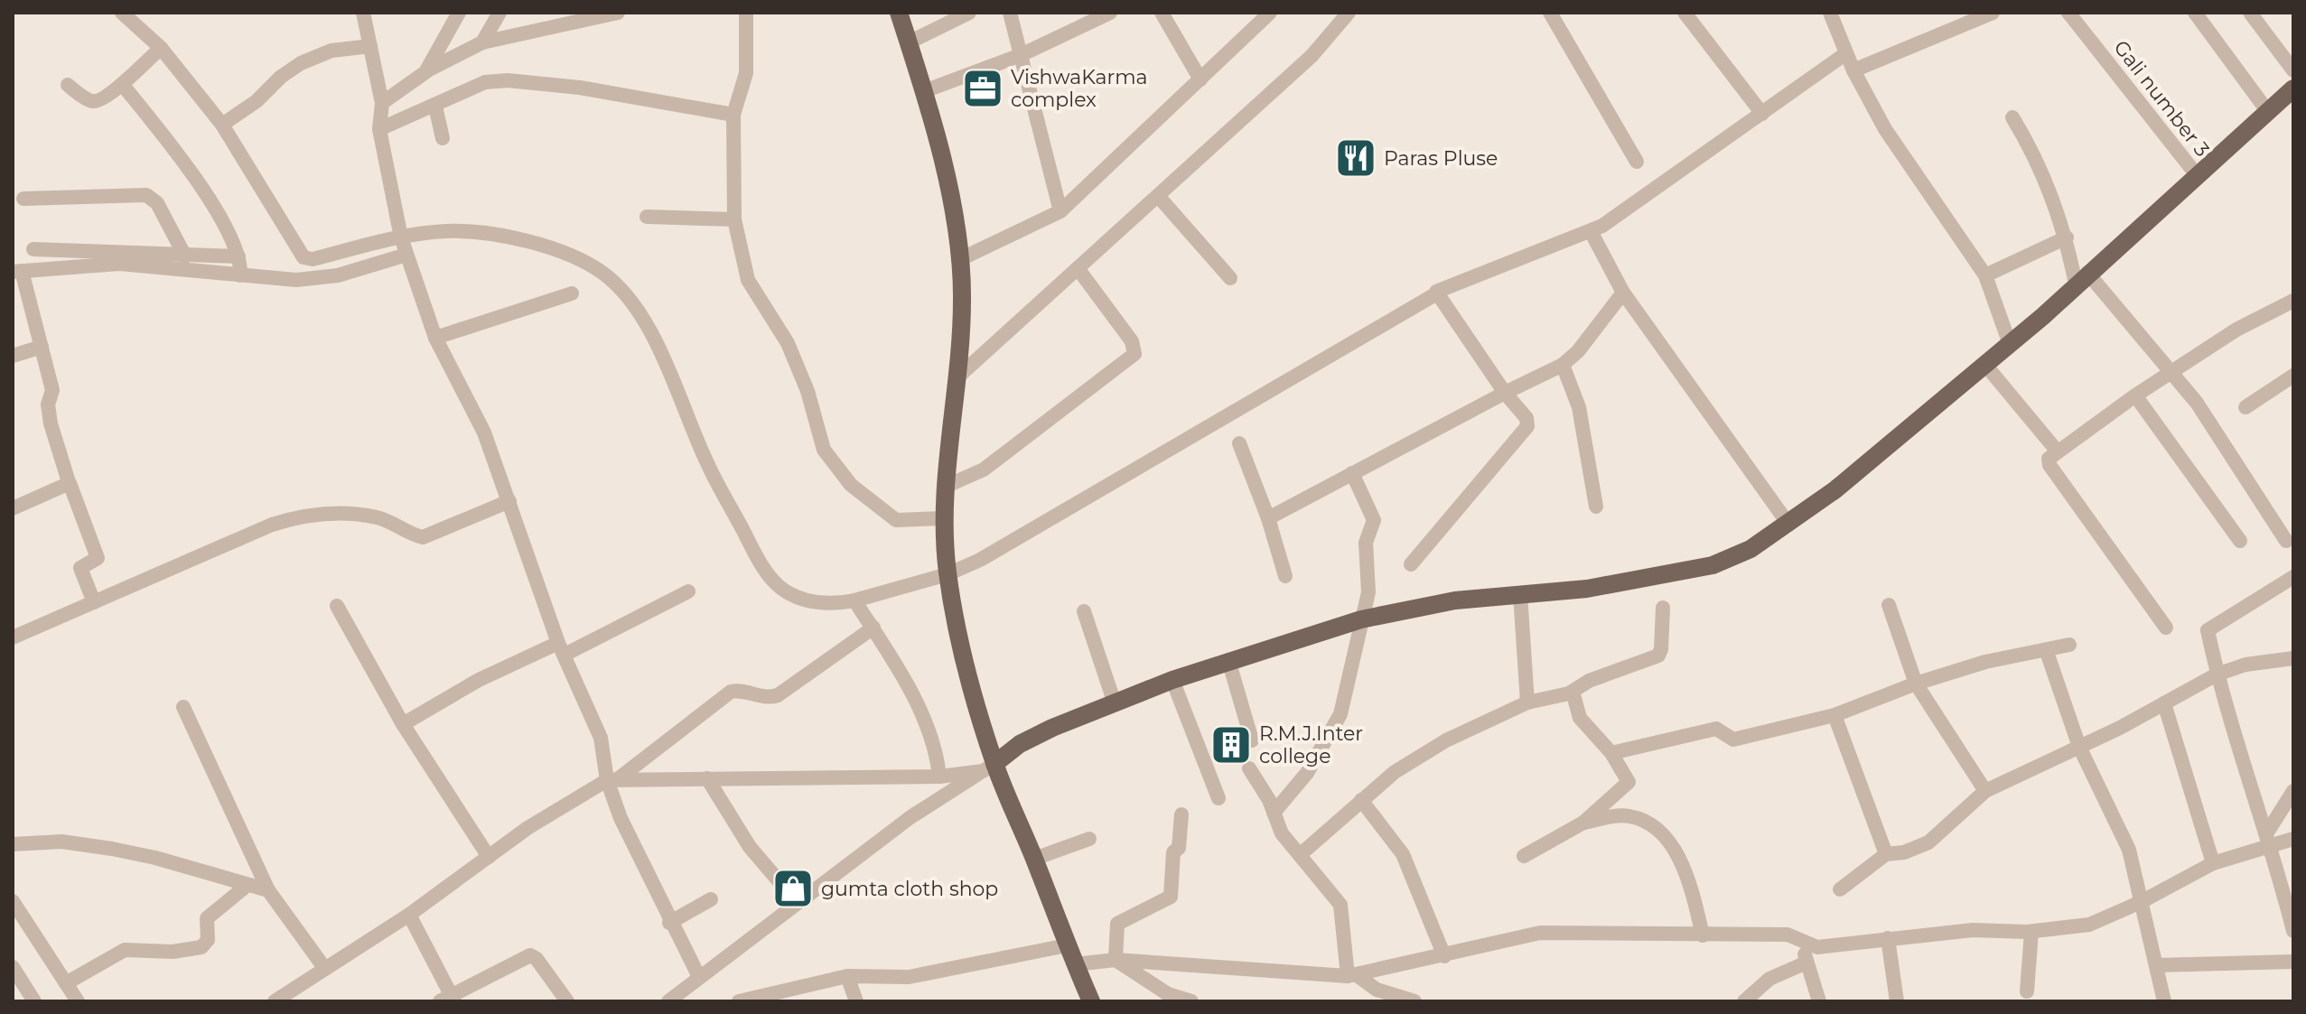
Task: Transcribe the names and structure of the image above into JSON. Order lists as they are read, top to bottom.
{
  "streets": {
    "street": ["Gali number 3"]
  },
  "places": {
    "office": ["VishwaKarma complex"],
    "restaurant": ["Paras Pluse"],
    "building": ["R.M.J.Inter college"],
    "shop": ["gumta cloth shop"]
  }
}
